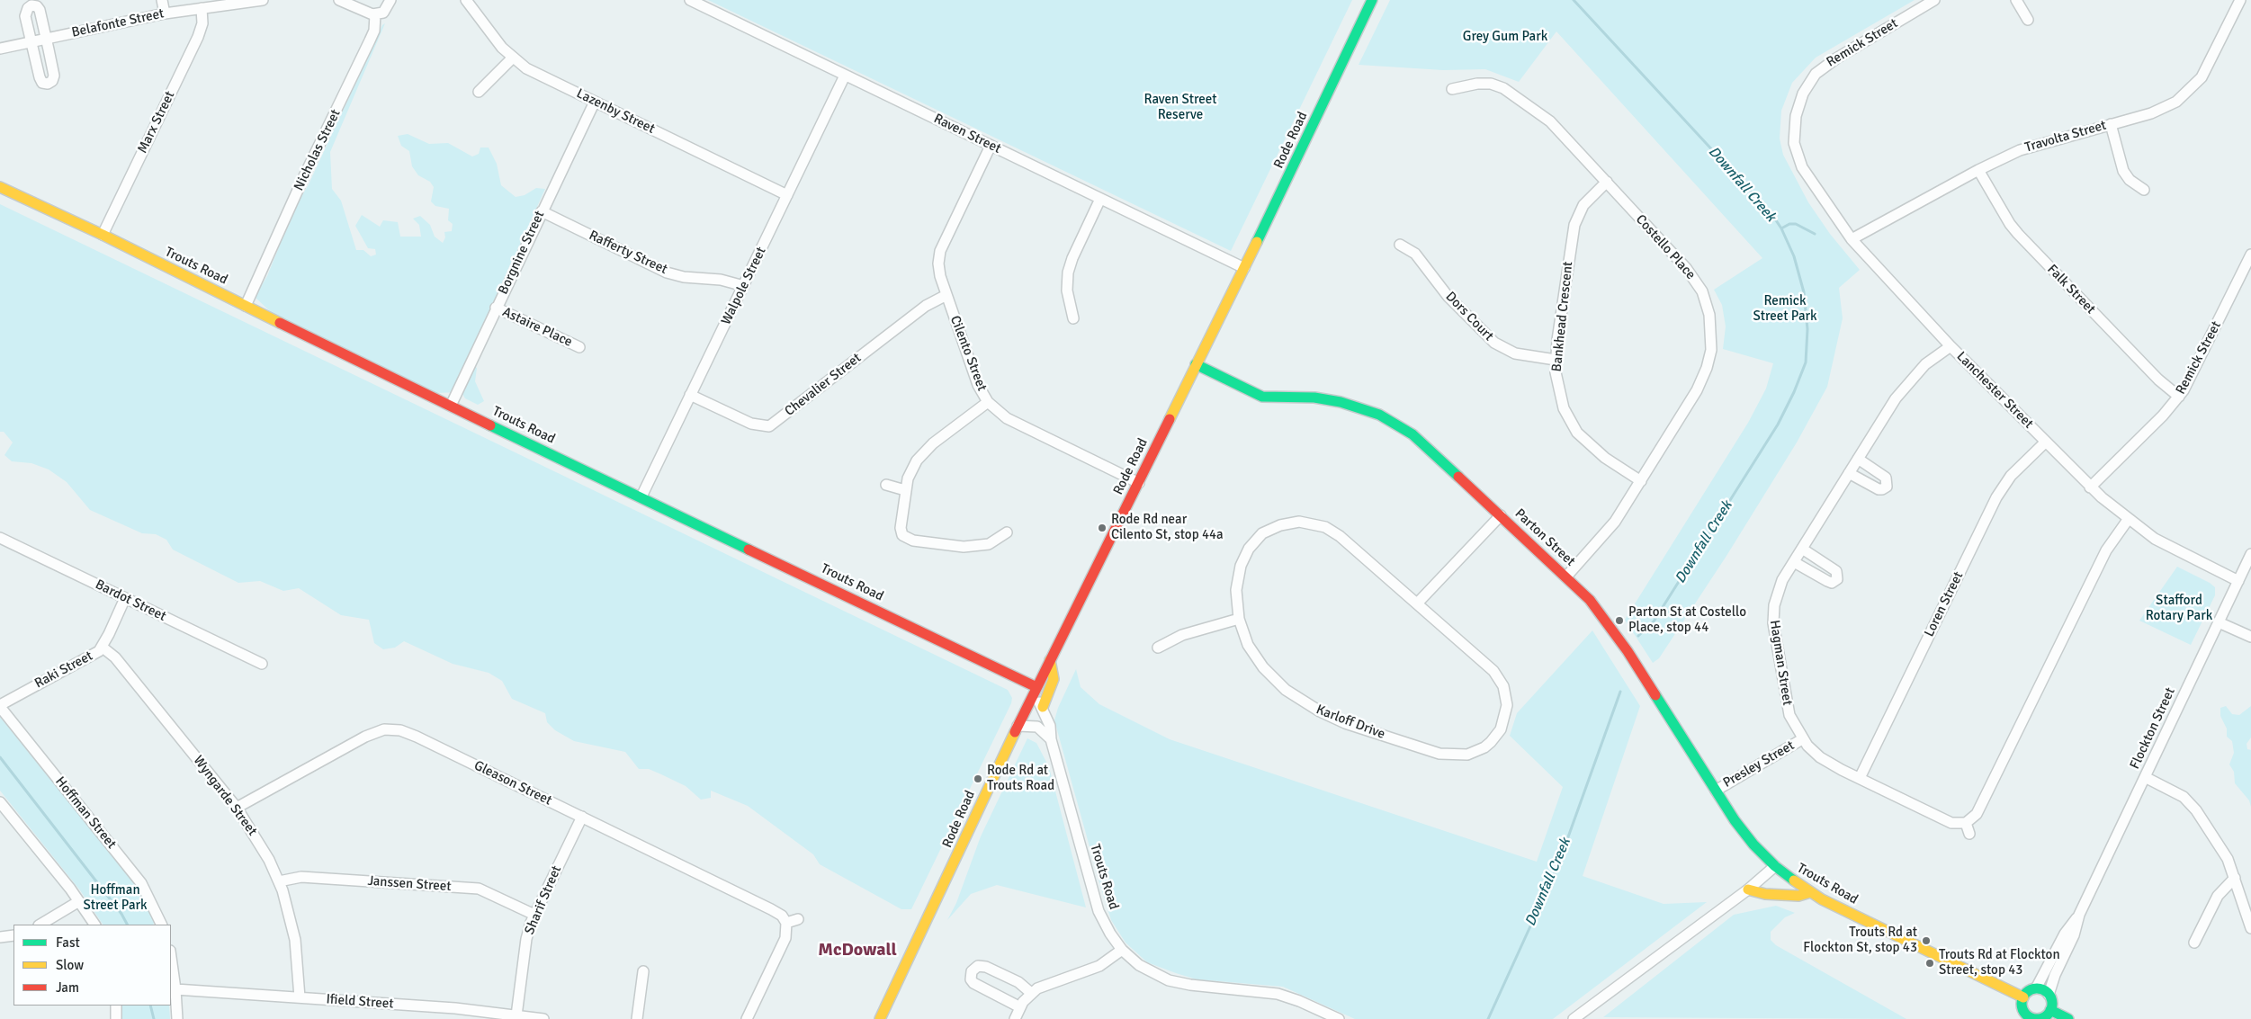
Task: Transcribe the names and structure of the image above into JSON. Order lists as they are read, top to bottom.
{
  "streets": {
    "street": [
      "Belafonte Street",
      "Remick Street",
      "Lazenby Street",
      "Marx Street",
      "Raven Street",
      "Travolta Street",
      "Rode Road",
      "Nicholas Street",
      "Costello Place",
      "Borgnine Street",
      "Rafferty Street",
      "Trouts Road",
      "Walpole Street",
      "Falk Street",
      "Dors Court",
      "Bankhead Crescent",
      "Astaire Place",
      "Cilento Street",
      "Chevalier Street",
      "Lanchester Street",
      "Parton Street",
      "Bardot Street",
      "Loren Street",
      "Hagman Street",
      "Raki Street",
      "Karloff Drive",
      "Flockton Street",
      "Presley Street",
      "Gleason Street",
      "Wyngarde Street",
      "Hoffman Street",
      "Janssen Street",
      "Sharif Street",
      "Ifield Street"
    ]
  },
  "crossings": [
    ["Belafonte Street", "Marx Street"],
    ["Remick Street", "Falk Street"],
    ["Remick Street", "Lanchester Street"],
    ["Lazenby Street", "Borgnine Street"],
    ["Lazenby Street", "Walpole Street"],
    ["Marx Street", "Trouts Road"],
    ["Raven Street", "Rode Road"],
    ["Raven Street", "Walpole Street"],
    ["Raven Street", "Cilento Street"],
    ["Travolta Street", "Falk Street"],
    ["Travolta Street", "Lanchester Street"],
    ["Rode Road", "Trouts Road"],
    ["Rode Road", "Cilento Street"],
    ["Rode Road", "Parton Street"],
    ["Nicholas Street", "Trouts Road"],
    ["Costello Place", "Bankhead Crescent"],
    ["Costello Place", "Parton Street"],
    ["Borgnine Street", "Rafferty Street"],
    ["Borgnine Street", "Trouts Road"],
    ["Borgnine Street", "Astaire Place"],
    ["Rafferty Street", "Walpole Street"],
    ["Trouts Road", "Walpole Street"],
    ["Trouts Road", "Parton Street"],
    ["Trouts Road", "Flockton Street"],
    ["Walpole Street", "Chevalier Street"],
    ["Dors Court", "Bankhead Crescent"],
    ["Cilento Street", "Chevalier Street"],
    ["Lanchester Street", "Loren Street"],
    ["Lanchester Street", "Hagman Street"],
    ["Lanchester Street", "Flockton Street"],
    ["Parton Street", "Presley Street"],
    ["Bardot Street", "Raki Street"],
    ["Loren Street", "Hagman Street"],
    ["Hagman Street", "Presley Street"],
    ["Raki Street", "Wyngarde Street"],
    ["Raki Street", "Hoffman Street"],
    ["Gleason Street", "Wyngarde Street"],
    ["Gleason Street", "Sharif Street"],
    ["Wyngarde Street", "Janssen Street"],
    ["Wyngarde Street", "Ifield Street"],
    ["Janssen Street", "Sharif Street"],
    ["Sharif Street", "Ifield Street"]
  ],
  "districts": ["McDowall"],
  "water": ["Downfall Creek"],
  "parks": [
    "Grey Gum Park",
    "Raven Street Reserve",
    "Remick Street Park",
    "Stafford Rotary Park",
    "Hoffman Street Park"
  ],
  "places": [
    "Rode Rd near Cilento St, stop 44a",
    "Parton St at Costello Place, stop 44",
    "Rode Rd at Trouts Road",
    "Trouts Rd at Flockton St, stop 43",
    "Trouts Rd at Flockton Street, stop 43"
  ],
  "legend": ["Fast", "Slow", "Jam"]
}
